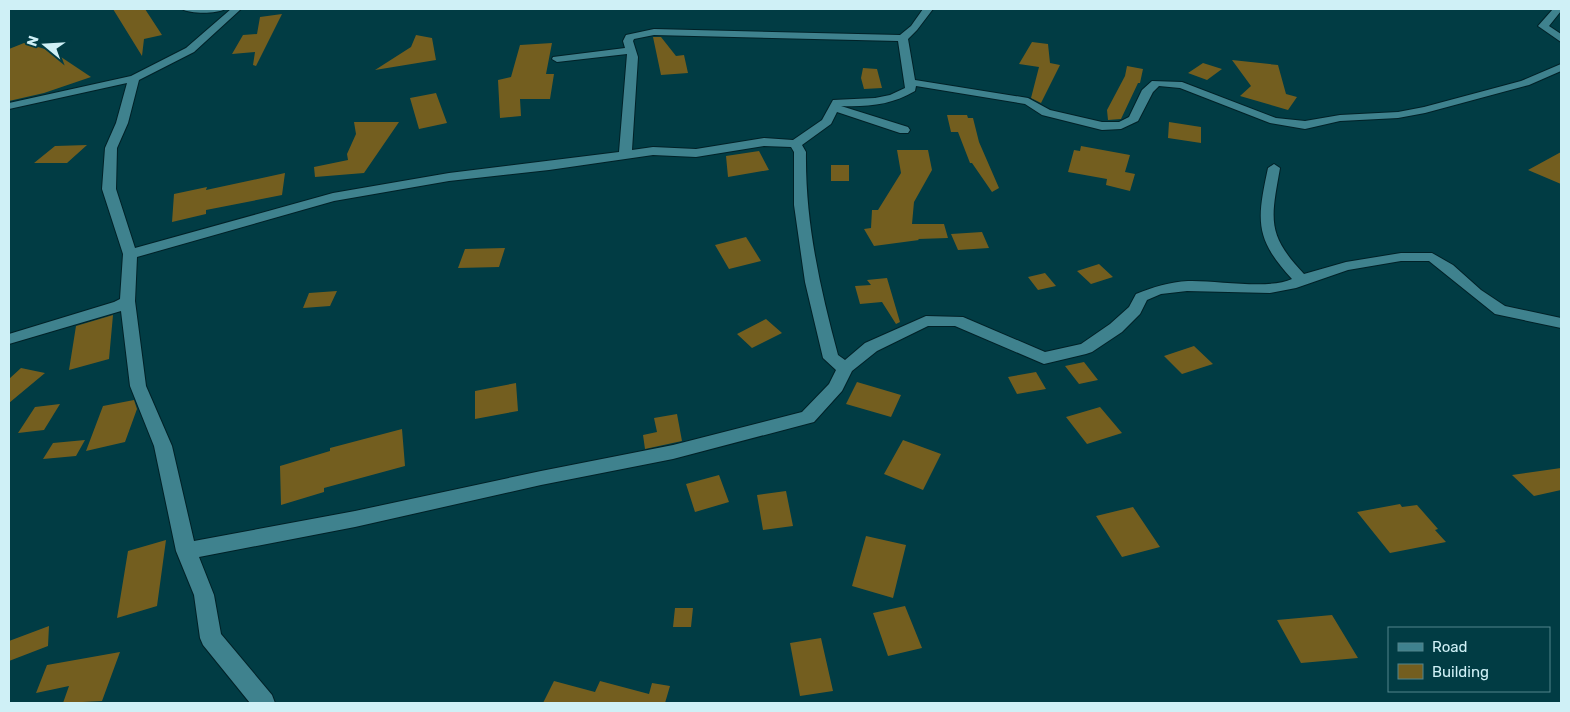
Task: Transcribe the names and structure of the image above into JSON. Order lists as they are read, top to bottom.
{
  "legend": ["Road", "Building"],
  "north": "left"
}
